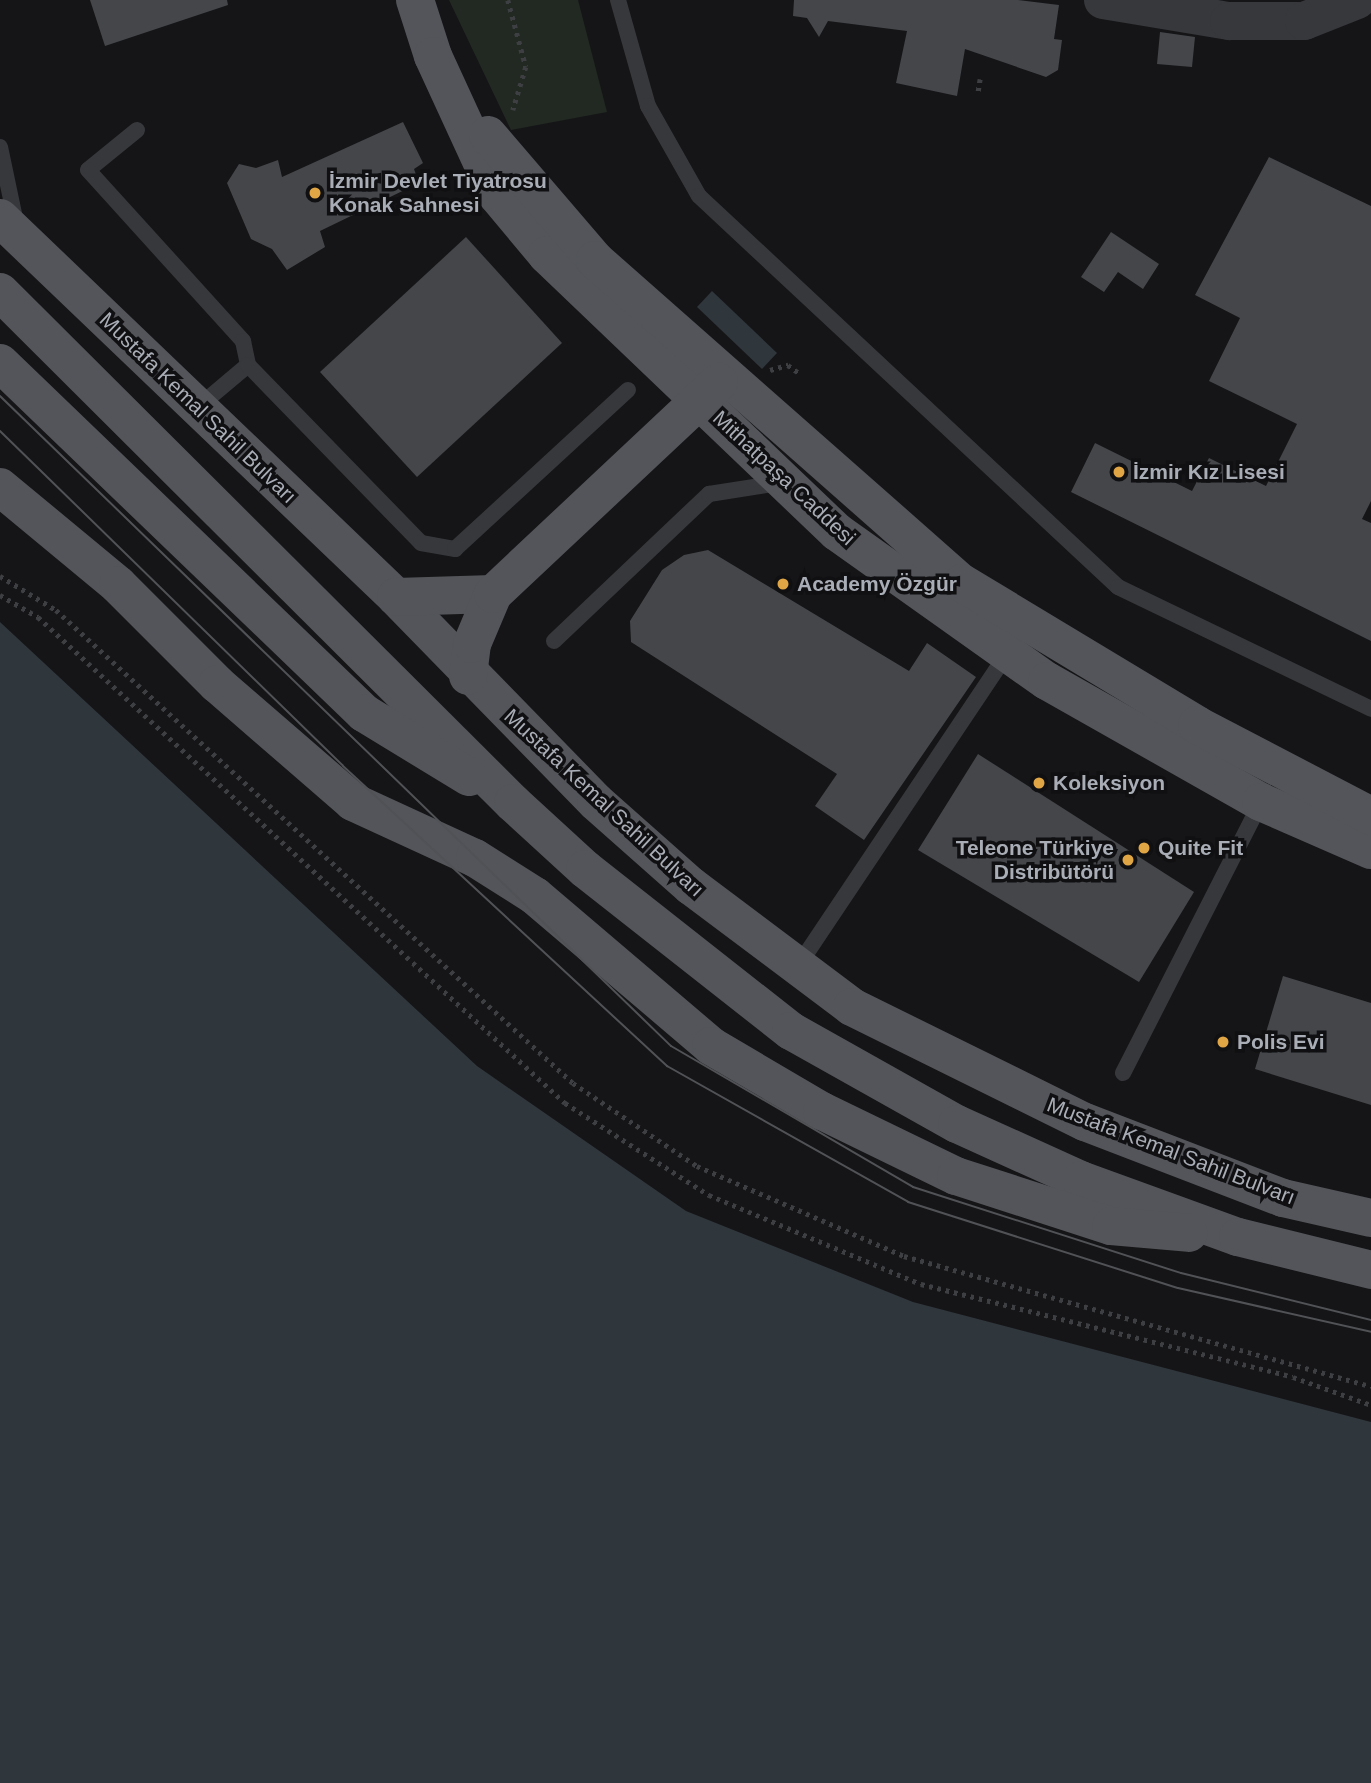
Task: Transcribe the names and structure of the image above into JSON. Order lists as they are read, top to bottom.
{
  "streets": {
    "main road": ["Mustafa Kemal Sahil Bulvarı", "Mithatpaşa Caddesi"]
  },
  "places": [
    "İzmir Devlet Tiyatrosu Konak Sahnesi",
    "İzmir Kız Lisesi",
    "Academy Özgür",
    "Koleksiyon",
    "Quite Fit",
    "Teleone Türkiye Distribütörü",
    "Polis Evi"
  ]
}
